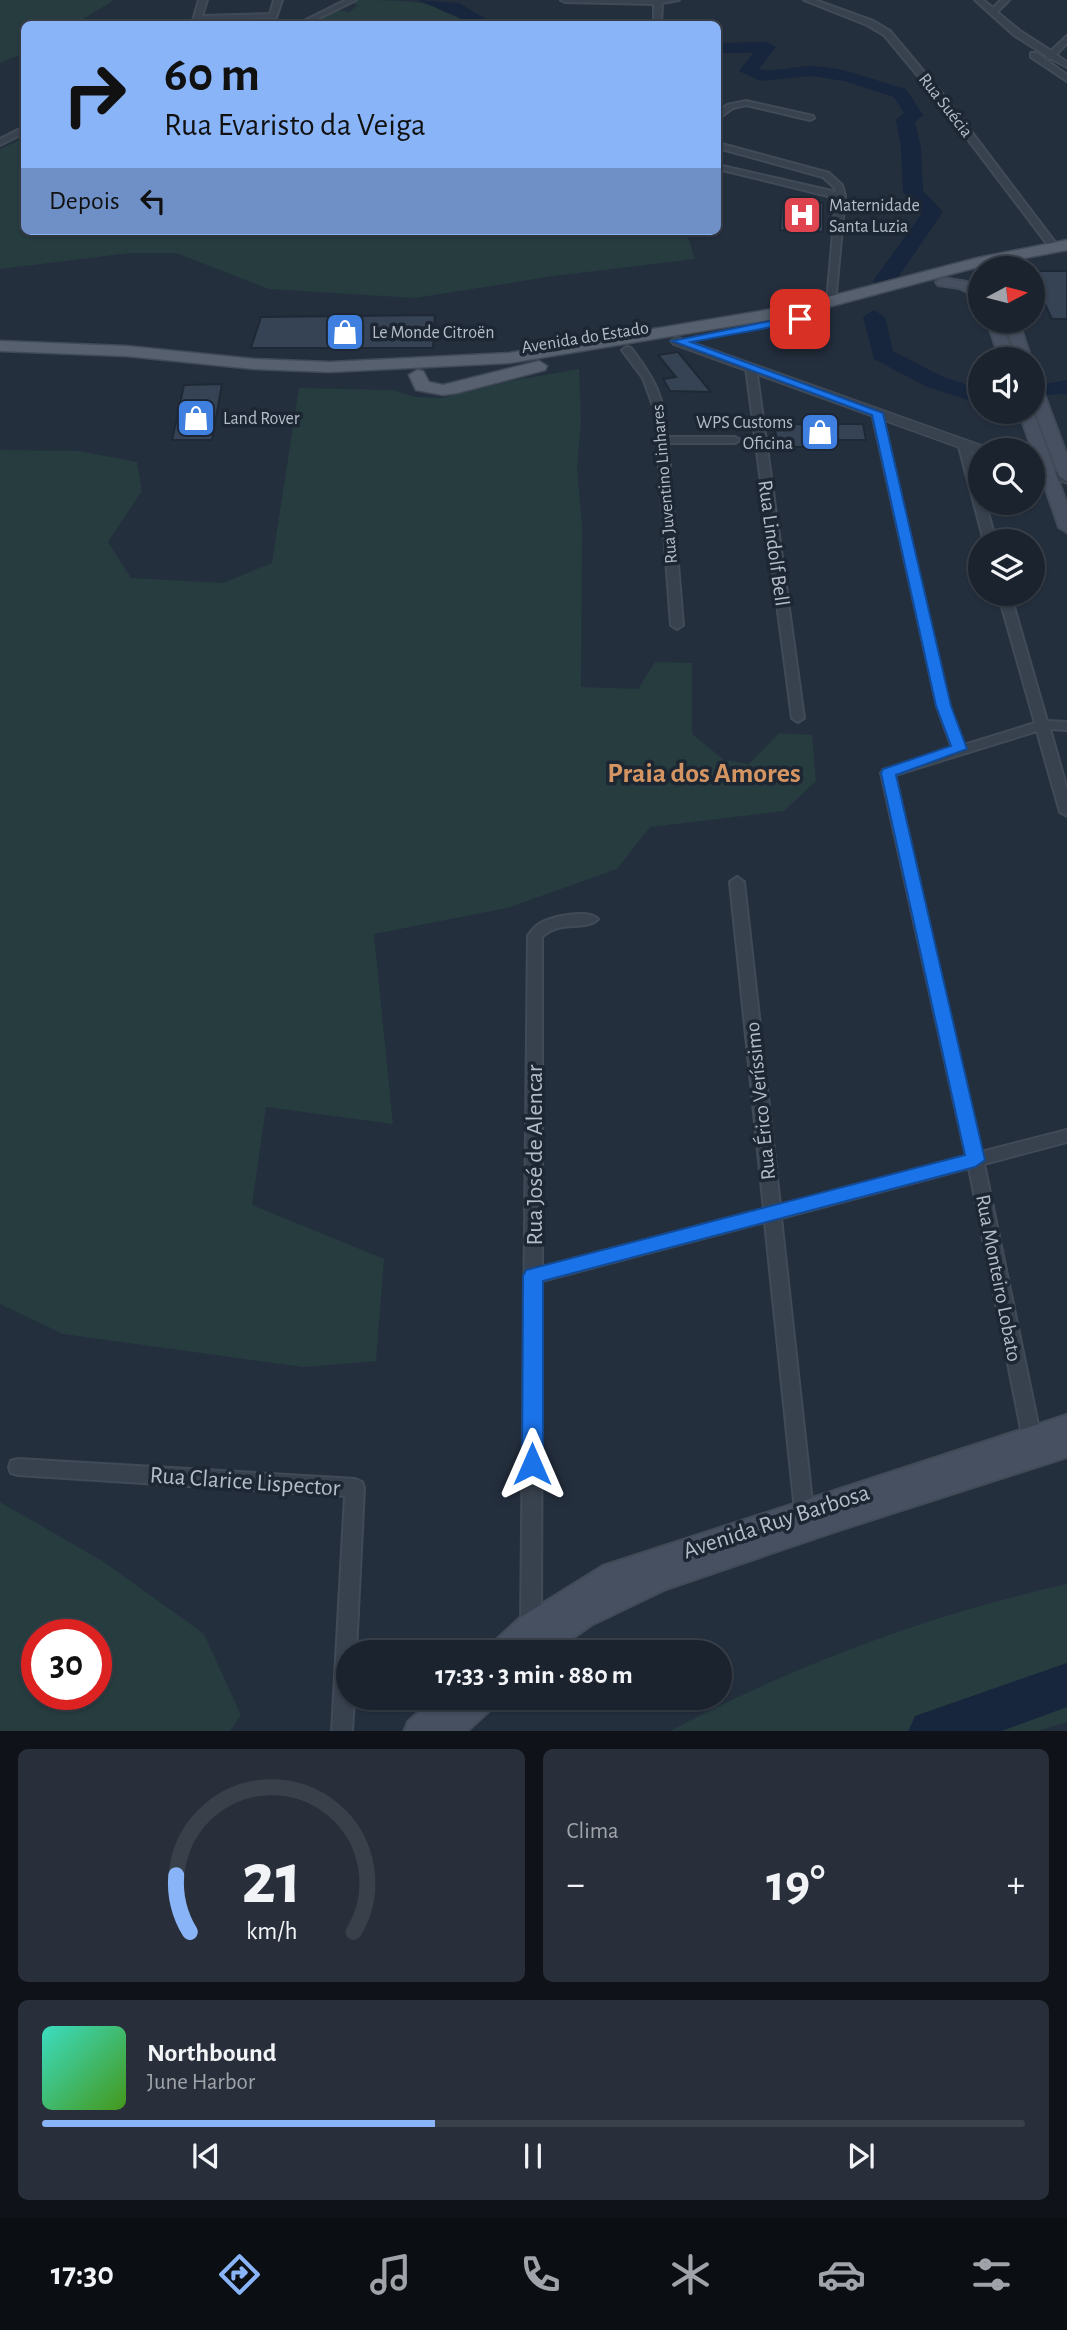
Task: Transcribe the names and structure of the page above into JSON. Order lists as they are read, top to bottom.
{
  "streets": {
    "main road": ["Avenida do Estado", "Avenida Ruy Barbosa"],
    "street": [
      "Rua Suécia",
      "Rua Juventino Linhares",
      "Rua Lindolf Bell",
      "Rua Érico Veríssimo",
      "Rua José de Alencar",
      "Rua Monteiro Lobato",
      "Rua Clarice Lispector"
    ]
  },
  "crossings": [
    ["Avenida do Estado", "Rua Juventino Linhares"],
    ["Rua Érico Veríssimo", "Avenida Ruy Barbosa"],
    ["Rua José de Alencar", "Avenida Ruy Barbosa"],
    ["Rua Monteiro Lobato", "Avenida Ruy Barbosa"]
  ],
  "districts": ["Praia dos Amores"],
  "places": {
    "hospital": ["Maternidade Santa Luzia"],
    "shop": ["Le Monde Citroën", "Land Rover", "WPS Customs Oficina"]
  },
  "north": "right",
  "page": {
    "turn": ["60 m", "Rua Evaristo da Veiga"],
    "then": "Depois",
    "limit": "30",
    "trip": "17:33 · 3 min · 880 m",
    "tile": "Clima",
    "heat": ["−", "19°", "+"],
    "song": ["Northbound", "June Harbor"],
    "tabs": "17:30",
    "gauge": ["21", "km/h"]
  }
}
